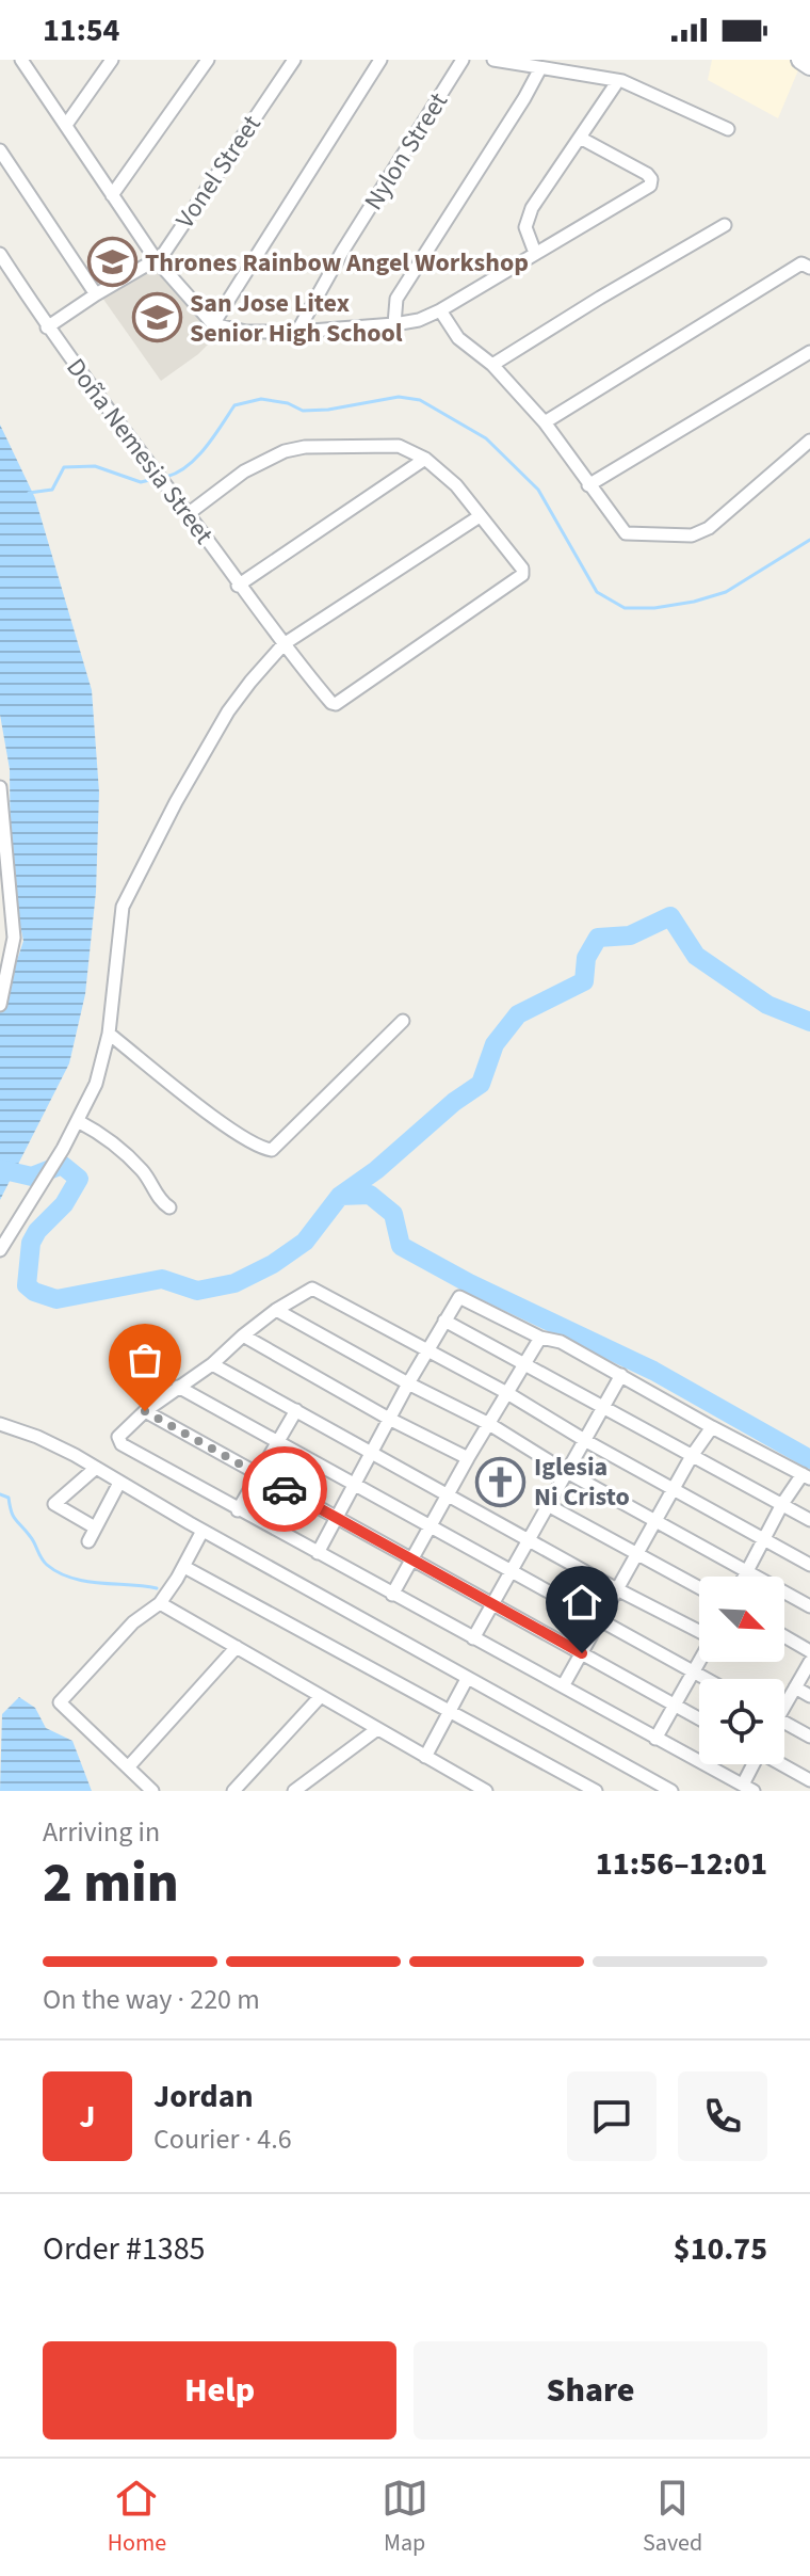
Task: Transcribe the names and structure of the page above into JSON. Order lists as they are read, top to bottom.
{
  "streets": {
    "street": ["Nylon Street", "Vonel Street", "Doña Nemesia Street"]
  },
  "crossings": [
    ["Vonel Street", "Doña Nemesia Street"]
  ],
  "places": {
    "school or university": ["Thrones Rainbow Angel Workshop", "San Jose Litex Senior High School"],
    "church": ["Iglesia Ni Cristo"]
  },
  "north": "bottom right",
  "page": {
    "status": "11:54",
    "heading": ["2 min", "Arriving in", "11:56–12:01"],
    "panel": [
      "Jordan",
      "Courier · 4.6",
      "Order #1385",
      "$10.75"
    ],
    "bar": "On the way · 220 m",
    "round": "J",
    "buttons": ["Help", "Share"],
    "tabs": ["Home", "Map", "Saved"]
  }
}
